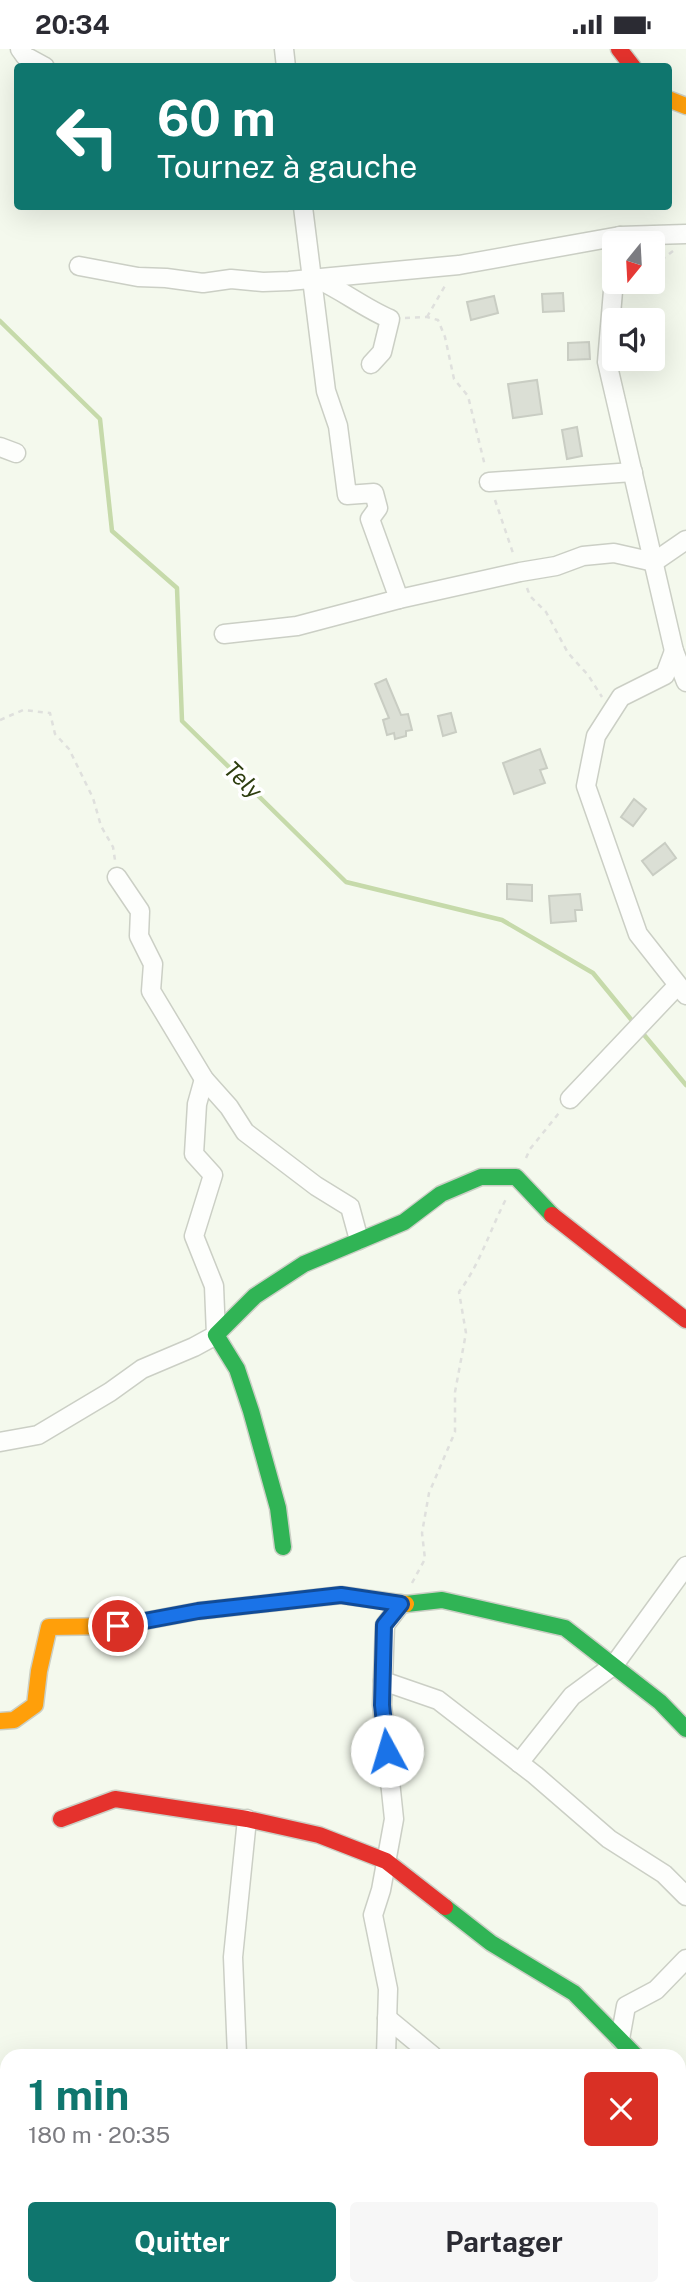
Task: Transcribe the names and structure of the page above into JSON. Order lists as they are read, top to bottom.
{
  "water": ["Tely"],
  "north": "bottom",
  "page": {
    "status": "20:34",
    "turn": ["60 m", "Tournez à gauche"],
    "heading": ["1 min", "180 m · 20:35"],
    "buttons": ["Quitter", "Partager"]
  }
}
